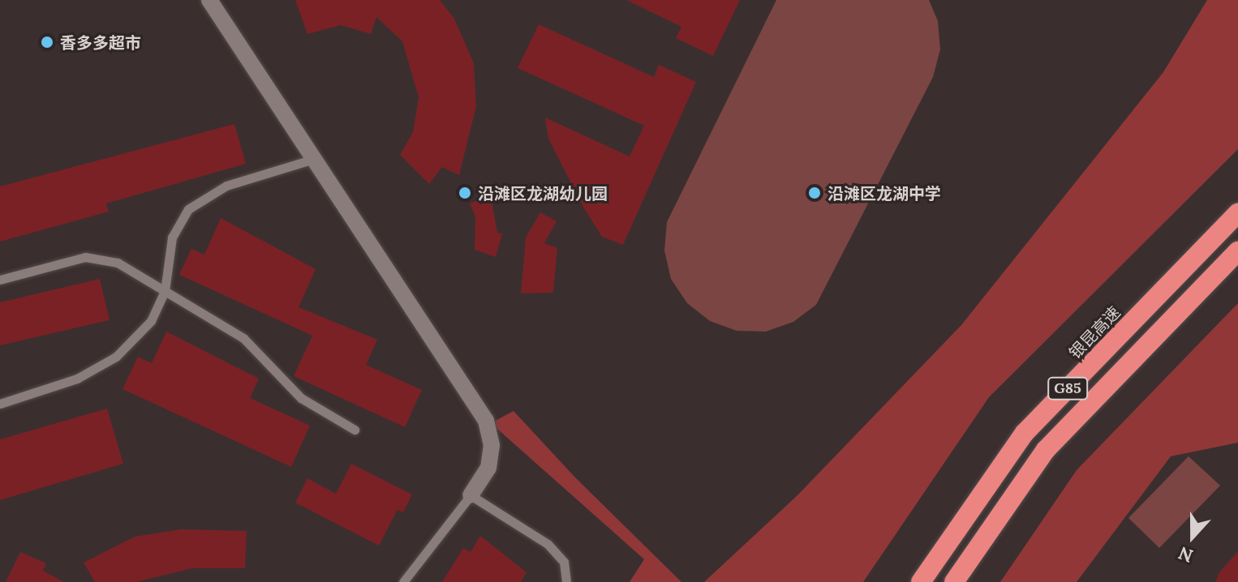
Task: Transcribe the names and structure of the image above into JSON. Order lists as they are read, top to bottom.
{
  "streets": {
    "highway": ["银昆高速", "G85"]
  },
  "places": ["香多多超市", "沿滩区龙湖幼儿园", "沿滩区龙湖中学"],
  "north": "bottom"
}
